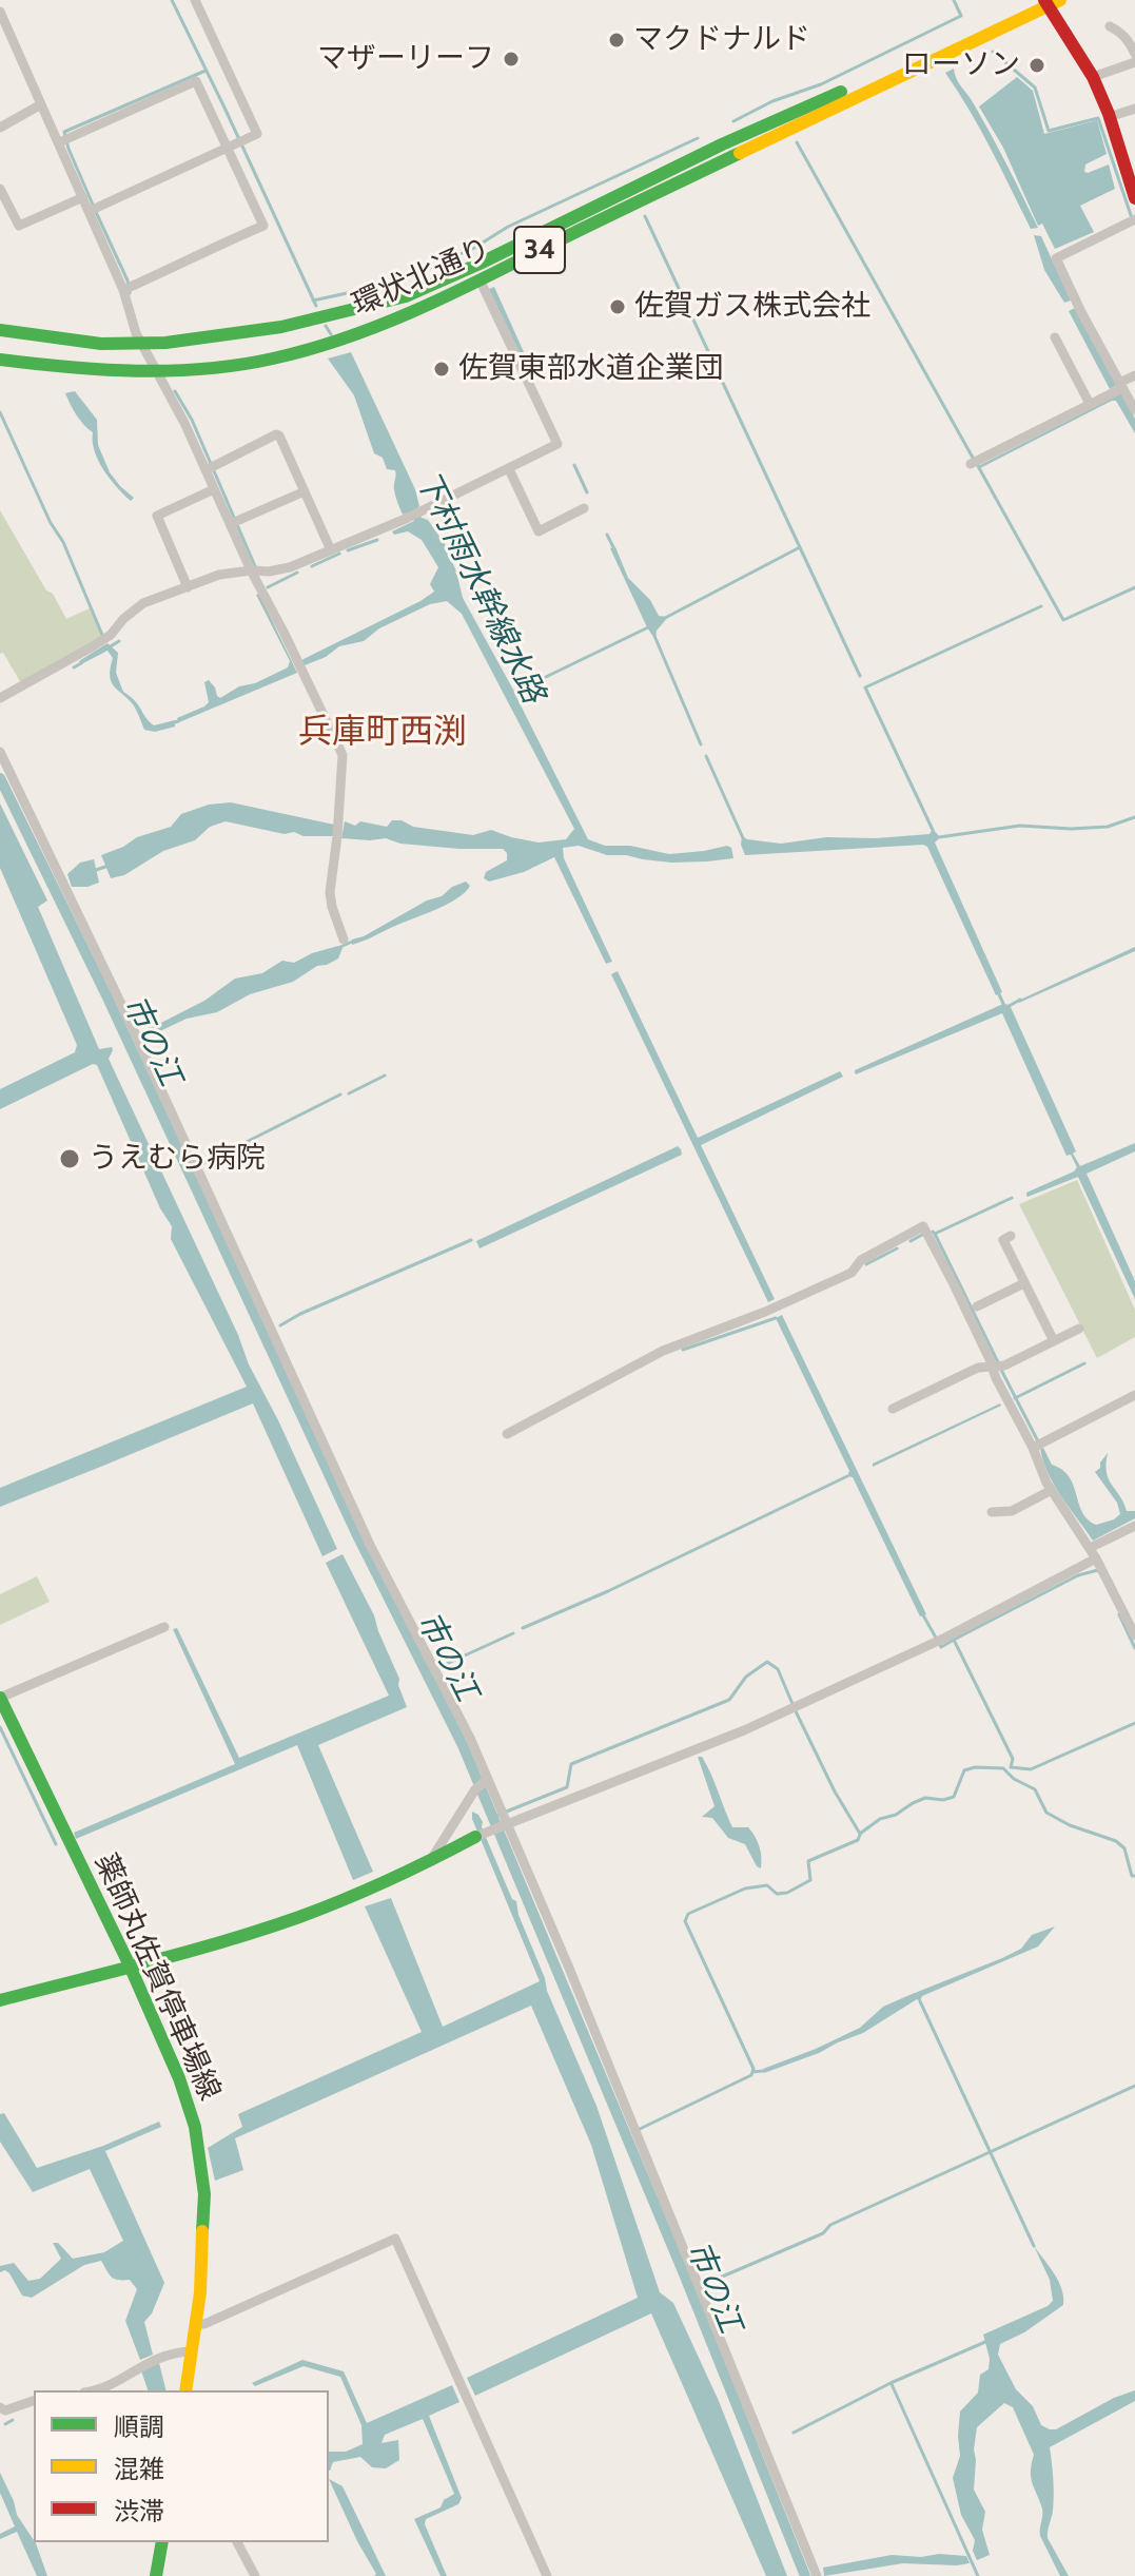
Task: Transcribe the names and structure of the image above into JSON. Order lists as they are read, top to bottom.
{
  "streets": {
    "main road": ["34", "環状北通り", "薬師丸佐賀停車場線"]
  },
  "districts": ["兵庫町西渕"],
  "water": ["下村雨水幹線水路", "市の江"],
  "places": [
    "マクドナルド",
    "マザーリーフ",
    "ローソン",
    "佐賀ガス株式会社",
    "佐賀東部水道企業団",
    "うえむら病院"
  ],
  "legend": ["順調", "混雑", "渋滞"]
}
